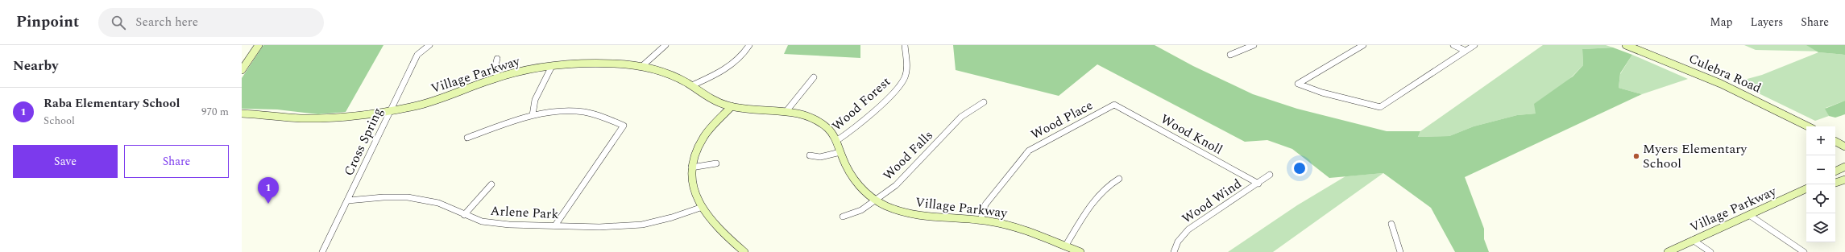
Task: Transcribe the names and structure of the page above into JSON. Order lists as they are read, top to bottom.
{
  "streets": {
    "street": [
      "Culebra Road",
      "Village Parkway",
      "Wood Forest",
      "Wood Place",
      "Wood Knoll",
      "Cross Spring",
      "Wood Falls",
      "Wood Wind",
      "Arlene Park"
    ]
  },
  "crossings": [
    ["Village Parkway", "Wood Forest"],
    ["Village Parkway", "Wood Place"],
    ["Village Parkway", "Cross Spring"],
    ["Village Parkway", "Wood Falls"],
    ["Wood Place", "Wood Knoll"],
    ["Wood Knoll", "Wood Wind"],
    ["Cross Spring", "Arlene Park"]
  ],
  "places": ["Myers Elementary School"],
  "page": {
    "header": "Pinpoint",
    "search": "Search here",
    "nav": ["Map", "Layers", "Share"],
    "heading": "Nearby",
    "list": [
      {
        "mark": "1",
        "name": "Raba Elementary School",
        "note": "School",
        "value": "970 m"
      }
    ],
    "map_buttons": ["+", "−"],
    "buttons": ["Save", "Share"],
    "pins": "1"
  }
}
